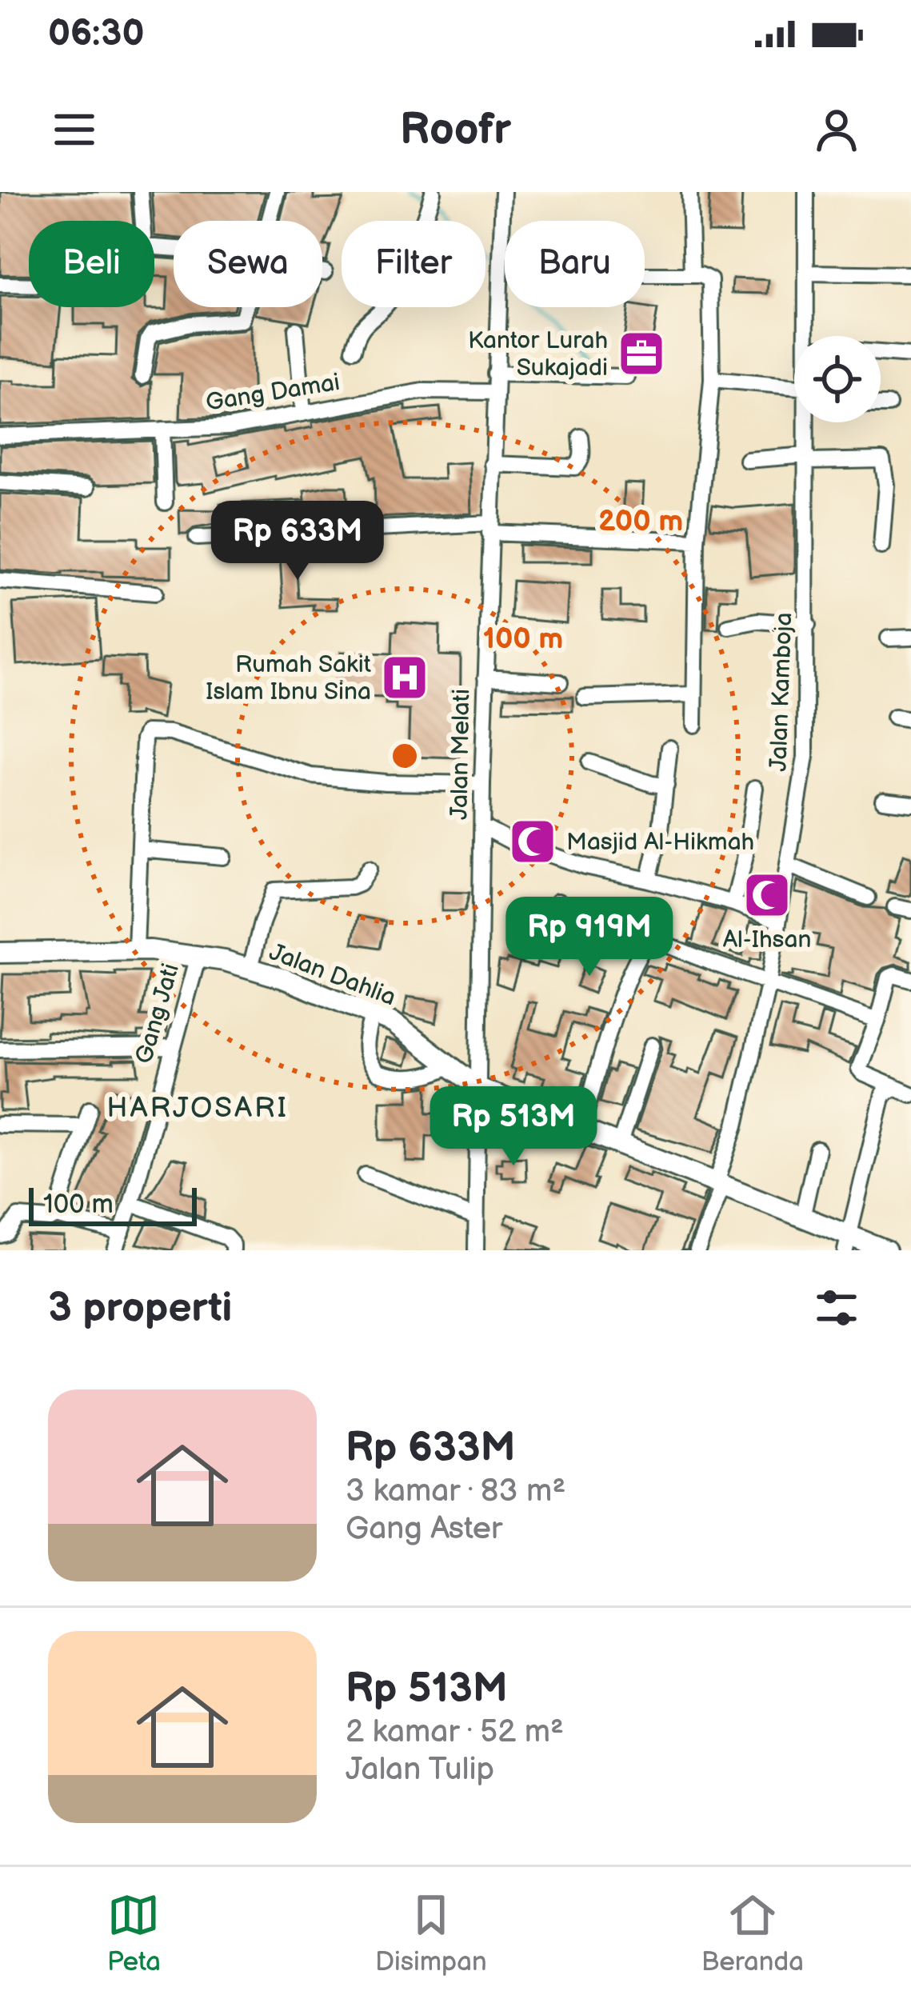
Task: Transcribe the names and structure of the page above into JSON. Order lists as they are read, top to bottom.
{
  "streets": {
    "main road": ["Jalan Dahlia"],
    "street": [
      "Gang Damai",
      "Jalan Kamboja",
      "Jalan Melati",
      "Gang Jati"
    ]
  },
  "crossings": [
    ["Gang Damai", "Jalan Melati"],
    ["Jalan Kamboja", "Jalan Dahlia"],
    ["Jalan Melati", "Jalan Dahlia"],
    ["Jalan Dahlia", "Gang Jati"]
  ],
  "districts": ["HARJOSARI"],
  "places": {
    "office": ["Kantor Lurah Sukajadi"],
    "hospital": ["Rumah Sakit Islam Ibnu Sina"],
    "mosque": ["Masjid Al-Hikmah", "Al-Ihsan"]
  },
  "scale_bar": "100 m",
  "page": {
    "status": "06:30",
    "header": "Roofr",
    "chip": [
      "Beli",
      "Sewa",
      "Filter",
      "Baru"
    ],
    "price": ["Rp 633M", "Rp 919M", "Rp 513M"],
    "scale": "100 m",
    "heading": "3 properti",
    "list": [
      {
        "name": "Rp 633M",
        "note": "3 kamar · 83 m² · Gang Aster"
      },
      {
        "name": "Rp 513M",
        "note": "2 kamar · 52 m² · Jalan Tulip"
      }
    ],
    "tabs": ["Peta", "Disimpan", "Beranda"]
  },
  "rings": ["200 m", "100 m"]
}
